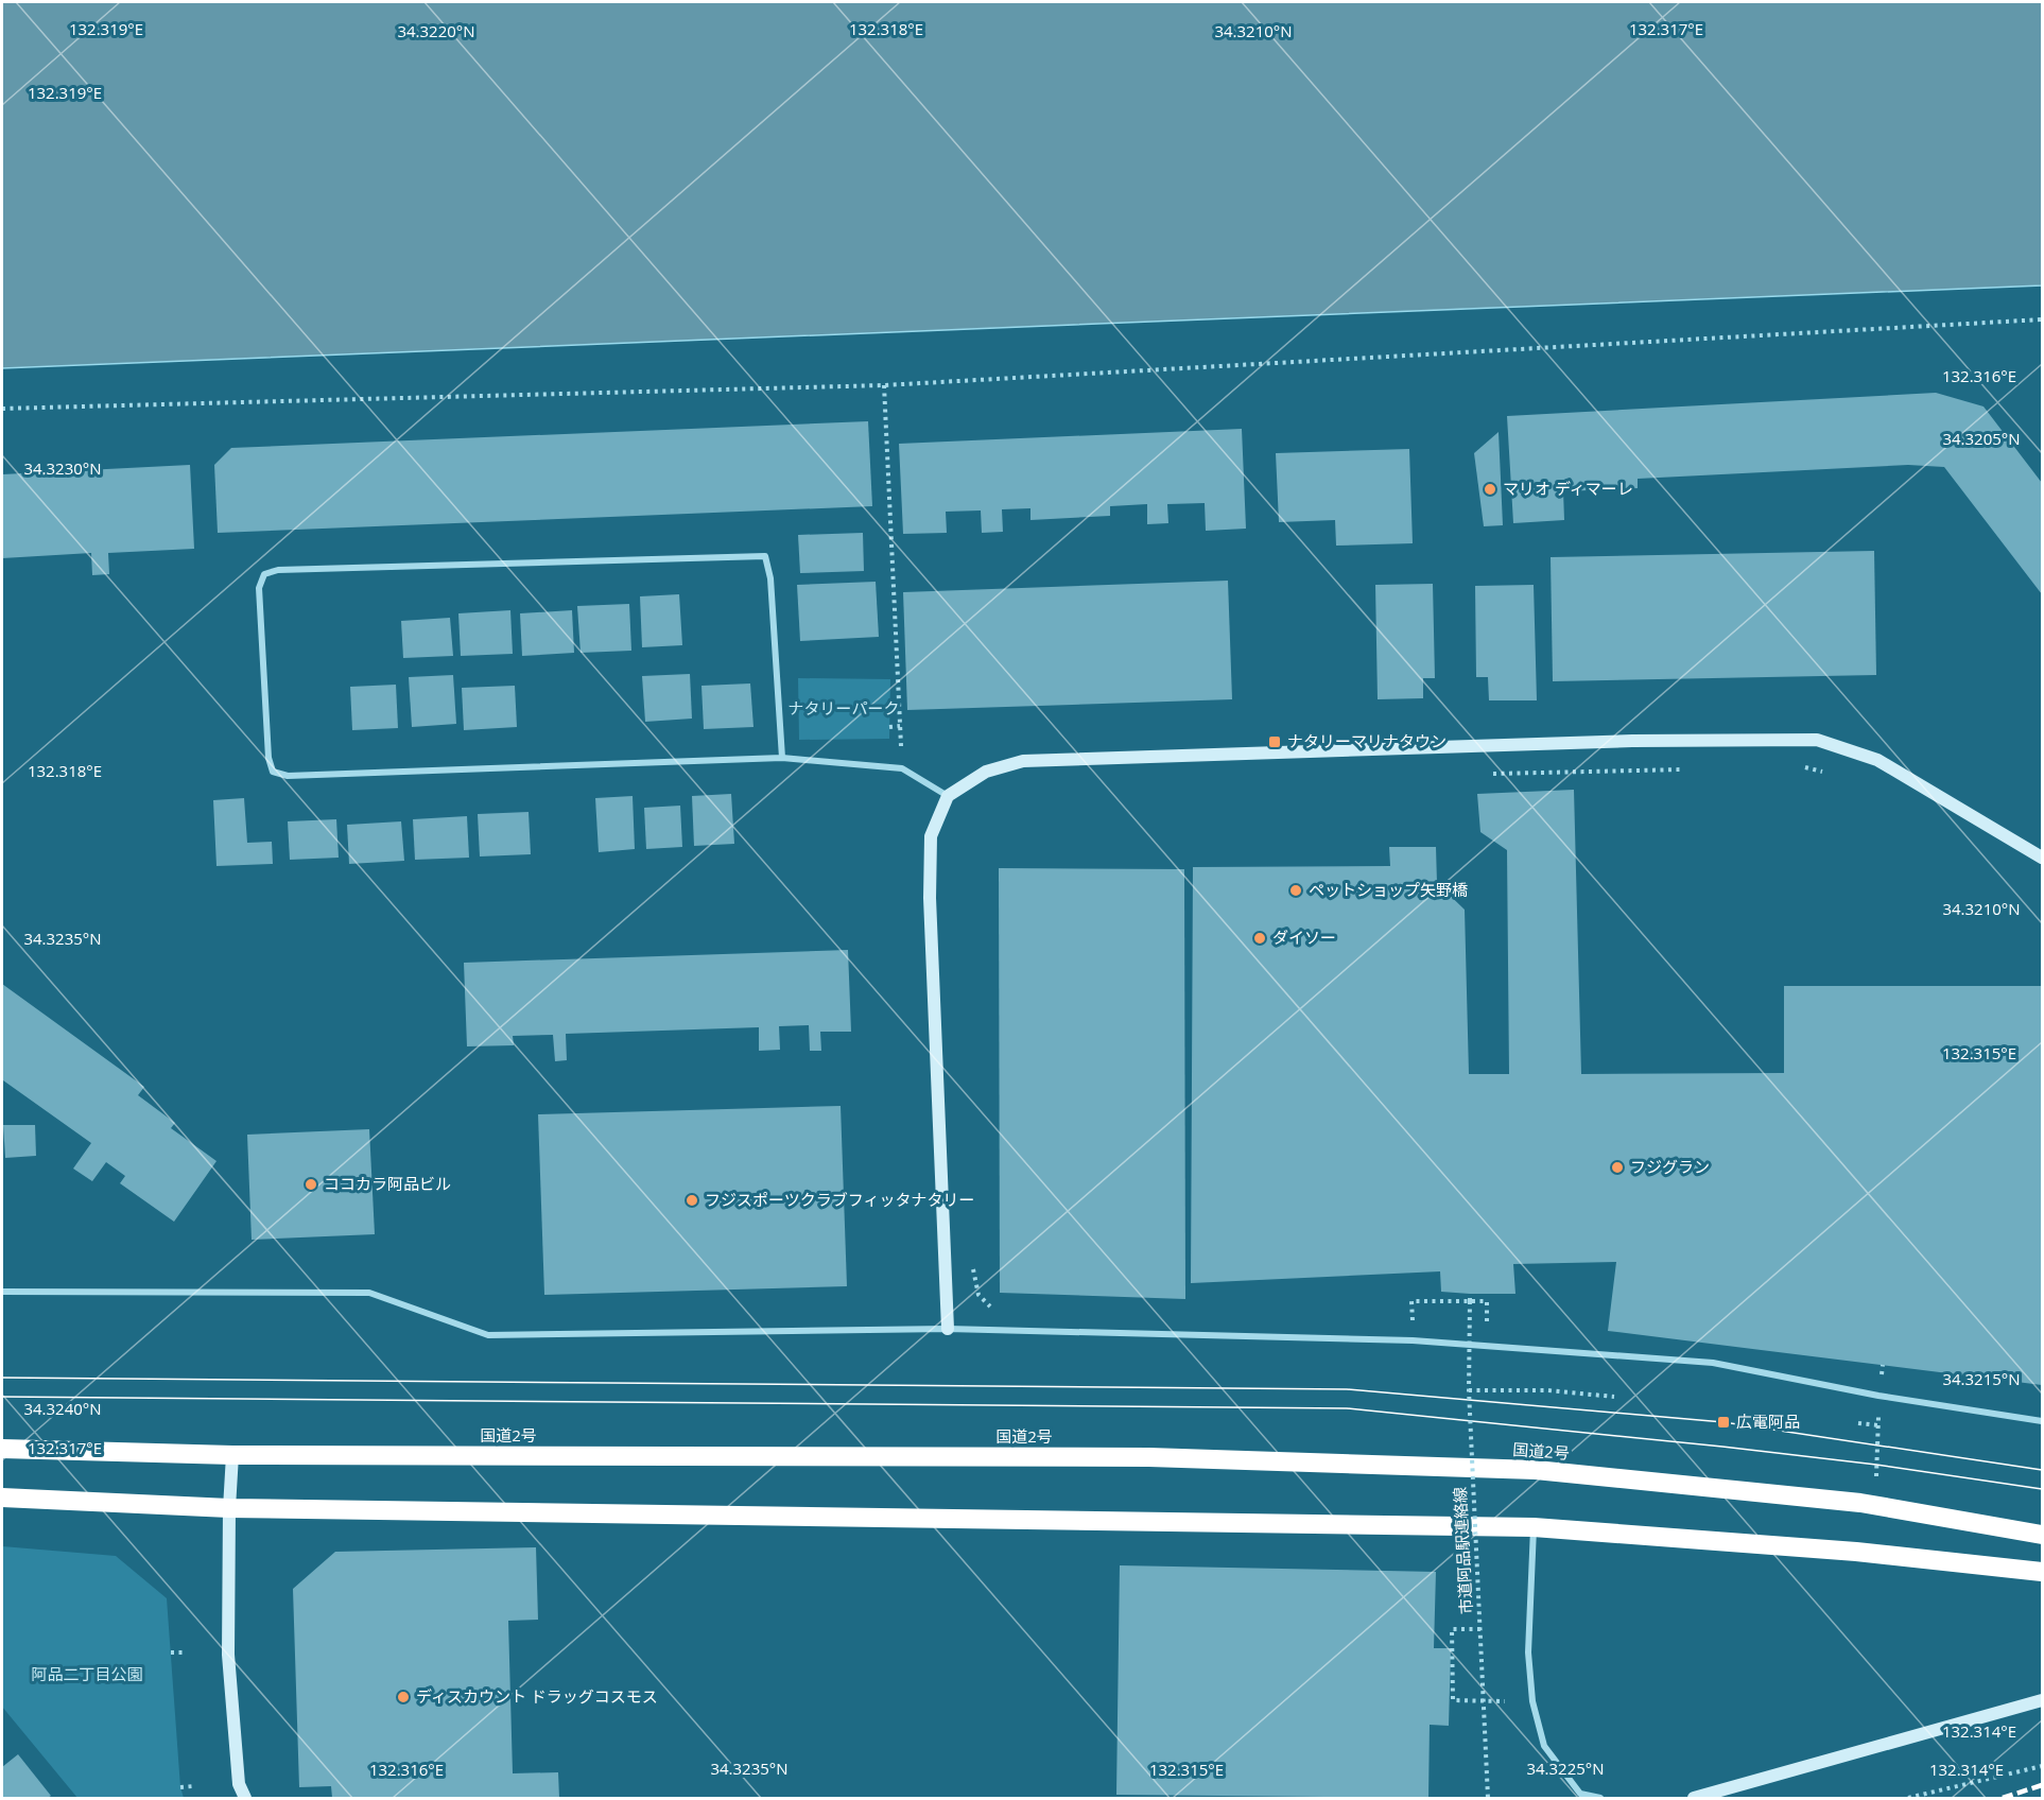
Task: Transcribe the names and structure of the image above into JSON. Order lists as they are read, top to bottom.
{
  "streets": {
    "highway": ["国道2号"],
    "path": ["市道阿品駅連絡線"]
  },
  "parks": ["ナタリーパーク", "阿品二丁目公園"],
  "places": {
    "other": [
      "マリオ ディマーレ",
      "ペットショップ矢野橋",
      "ダイソー",
      "フジグラン",
      "ココカラ阿品ビル",
      "フジスポーツクラブフィッタナタリー",
      "ディスカウント ドラッグコスモス"
    ],
    "transit": ["ナタリーマリナタウン", "広電阿品"]
  },
  "coordinates": [
    "132.319°E",
    "132.318°E",
    "132.317°E",
    "34.3220°N",
    "34.3210°N",
    "132.316°E",
    "34.3205°N",
    "34.3230°N",
    "34.3235°N",
    "132.315°E",
    "34.3215°N",
    "34.3240°N",
    "132.314°E",
    "34.3225°N"
  ]
}
